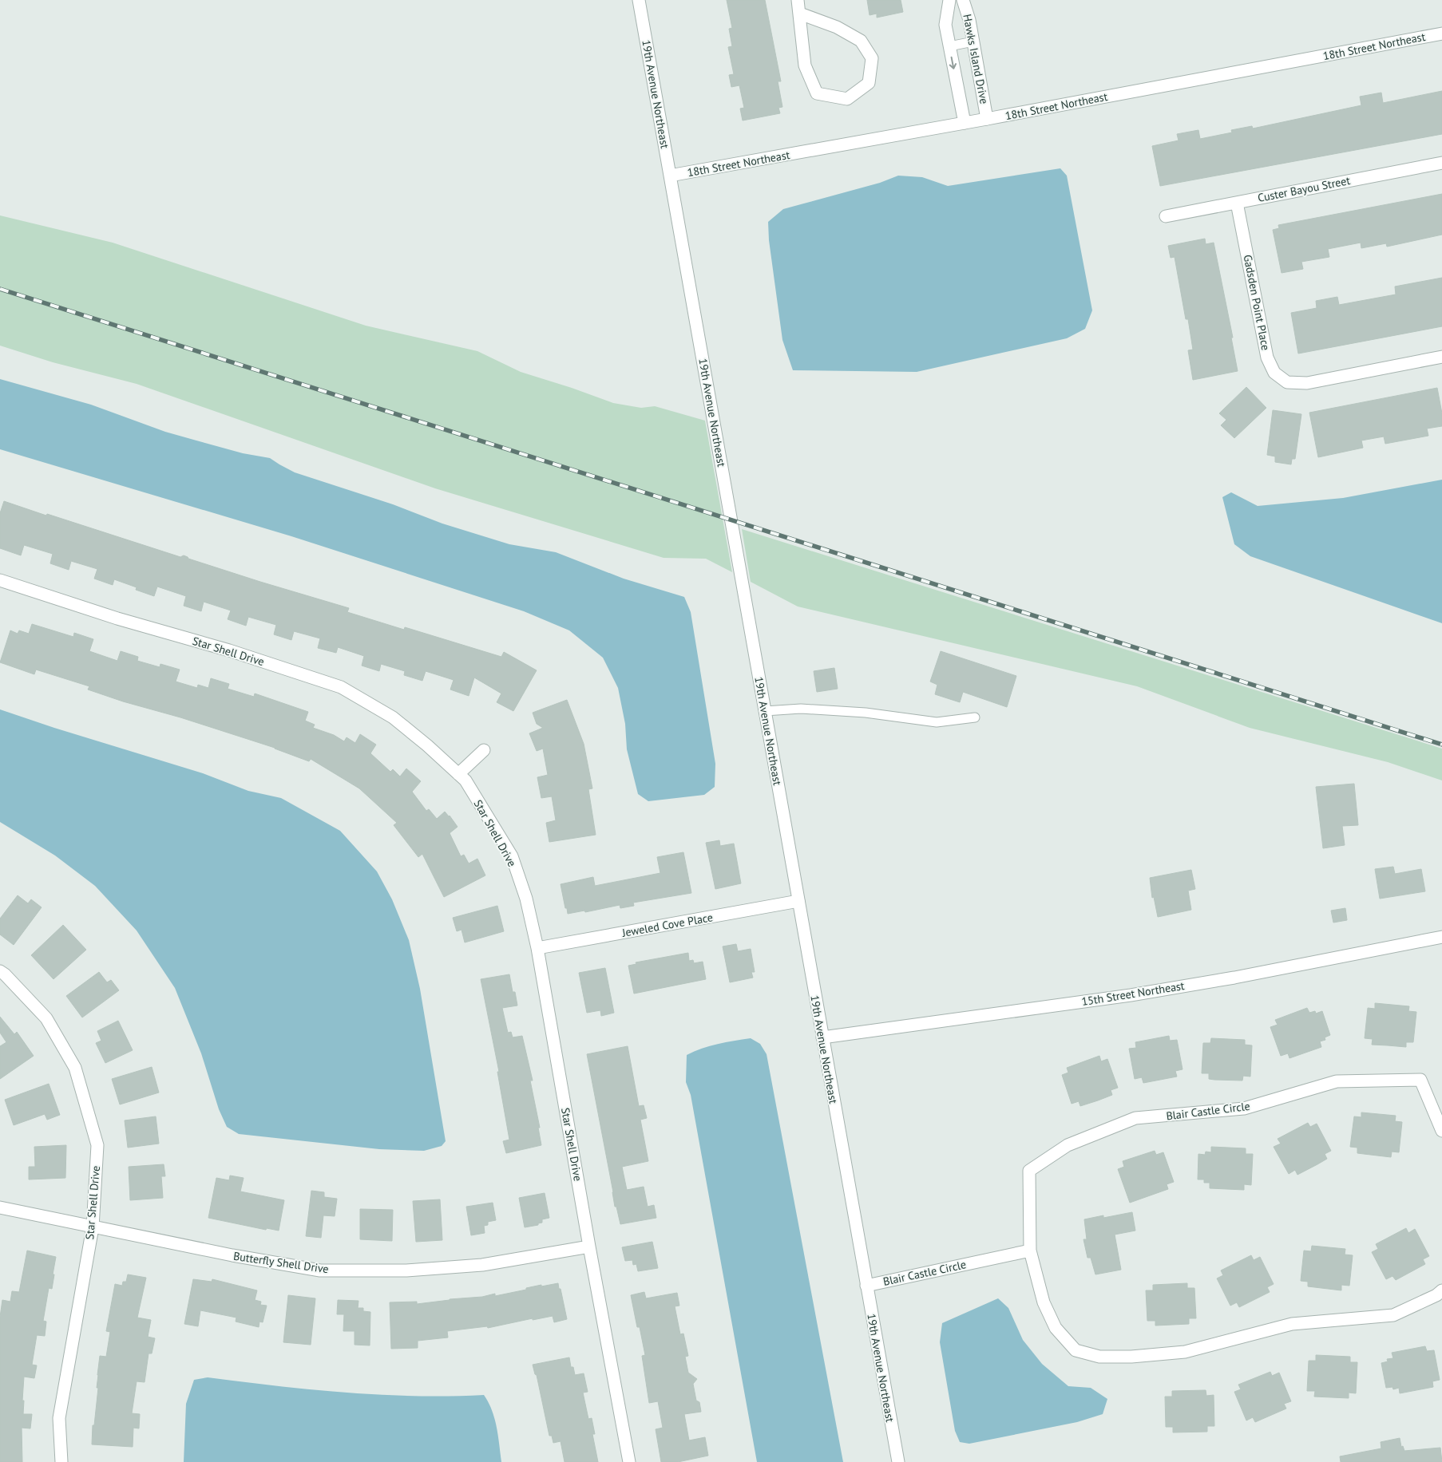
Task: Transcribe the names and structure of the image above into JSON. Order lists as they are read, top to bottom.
{
  "streets": {
    "street": [
      "18th Street Northeast",
      "Hawks Island Drive",
      "19th Avenue Northeast",
      "Custer Bayou Street",
      "Gadsden Point Place",
      "Star Shell Drive",
      "Jeweled Cove Place",
      "15th Street Northeast",
      "Blair Castle Circle",
      "Butterfly Shell Drive"
    ]
  },
  "crossings": [
    ["18th Street Northeast", "Hawks Island Drive"],
    ["18th Street Northeast", "19th Avenue Northeast"],
    ["19th Avenue Northeast", "Jeweled Cove Place"],
    ["19th Avenue Northeast", "15th Street Northeast"],
    ["19th Avenue Northeast", "Blair Castle Circle"],
    ["Custer Bayou Street", "Gadsden Point Place"],
    ["Star Shell Drive", "Jeweled Cove Place"],
    ["Star Shell Drive", "Butterfly Shell Drive"]
  ]
}
